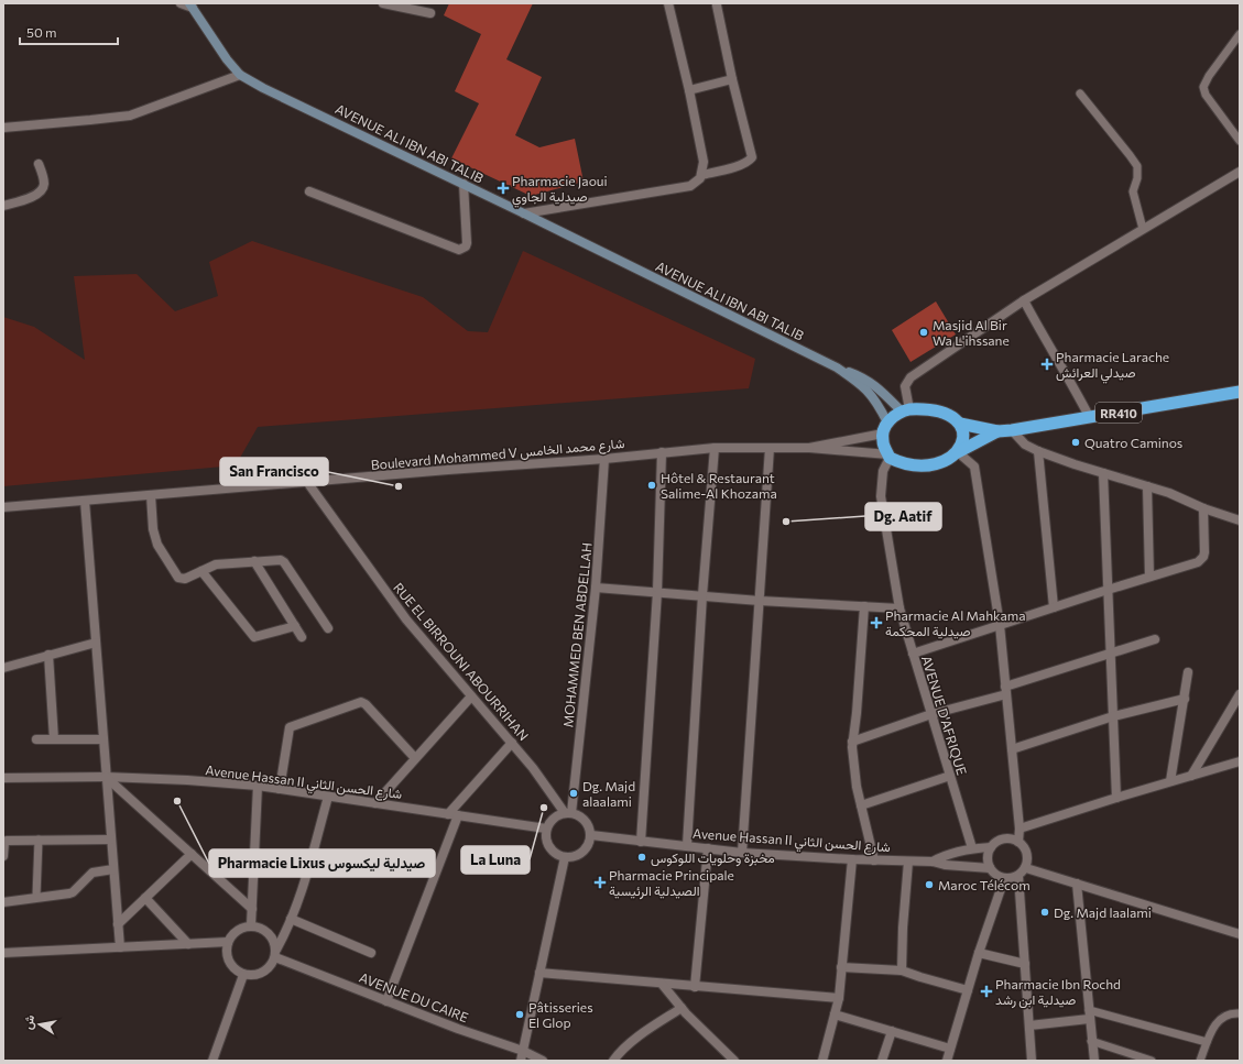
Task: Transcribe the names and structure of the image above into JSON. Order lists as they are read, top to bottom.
{
  "streets": {
    "highway": ["RR410"],
    "main road": ["AVENUE ALI IBN ABI TALIB"],
    "street": [
      "Boulevard Mohammed V شارع محمد الخامس",
      "MOHAMMED BEN ABDELLAH",
      "RUE EL BIRROUNI ABOURRIHAN",
      "AVENUE D'AFRIQUE",
      "Avenue Hassan II شارع الحسن الثاني",
      "AVENUE DU CAIRE"
    ]
  },
  "crossings": [
    ["RR410", "Boulevard Mohammed V شارع محمد الخامس"],
    ["RR410", "AVENUE D'AFRIQUE"],
    ["Boulevard Mohammed V شارع محمد الخامس", "MOHAMMED BEN ABDELLAH"],
    ["Boulevard Mohammed V شارع محمد الخامس", "RUE EL BIRROUNI ABOURRIHAN"],
    ["Boulevard Mohammed V شارع محمد الخامس", "AVENUE D'AFRIQUE"],
    ["MOHAMMED BEN ABDELLAH", "RUE EL BIRROUNI ABOURRIHAN"],
    ["MOHAMMED BEN ABDELLAH", "Avenue Hassan II شارع الحسن الثاني"],
    ["RUE EL BIRROUNI ABOURRIHAN", "Avenue Hassan II شارع الحسن الثاني"]
  ],
  "places": {
    "health": [
      "Pharmacie Jaoui صيدلية الجاوي",
      "Pharmacie Larache صيدلي العرائش",
      "Pharmacie Al Mahkama صيدلية المحكمة",
      "Pharmacie Principale الصيدلية الرئيسية",
      "Pharmacie Ibn Rochd صيدلية ابن رشد"
    ],
    "other": [
      "Masjid Al Bir Wa L'ihssane",
      "Quatro Caminos",
      "Hôtel & Restaurant Salime-Al Khozama",
      "San Francisco",
      "Dg. Aatif",
      "Dg. Majd alaalami",
      "Pharmacie Lixus صيدلية ليكسوس",
      "La Luna",
      "مخبزة وحلويات اللوكوس",
      "Maroc Télécom",
      "Dg. Majd laalami",
      "Pâtisseries El Glop"
    ]
  },
  "scale_bar": "50 m",
  "north": "left"
}
